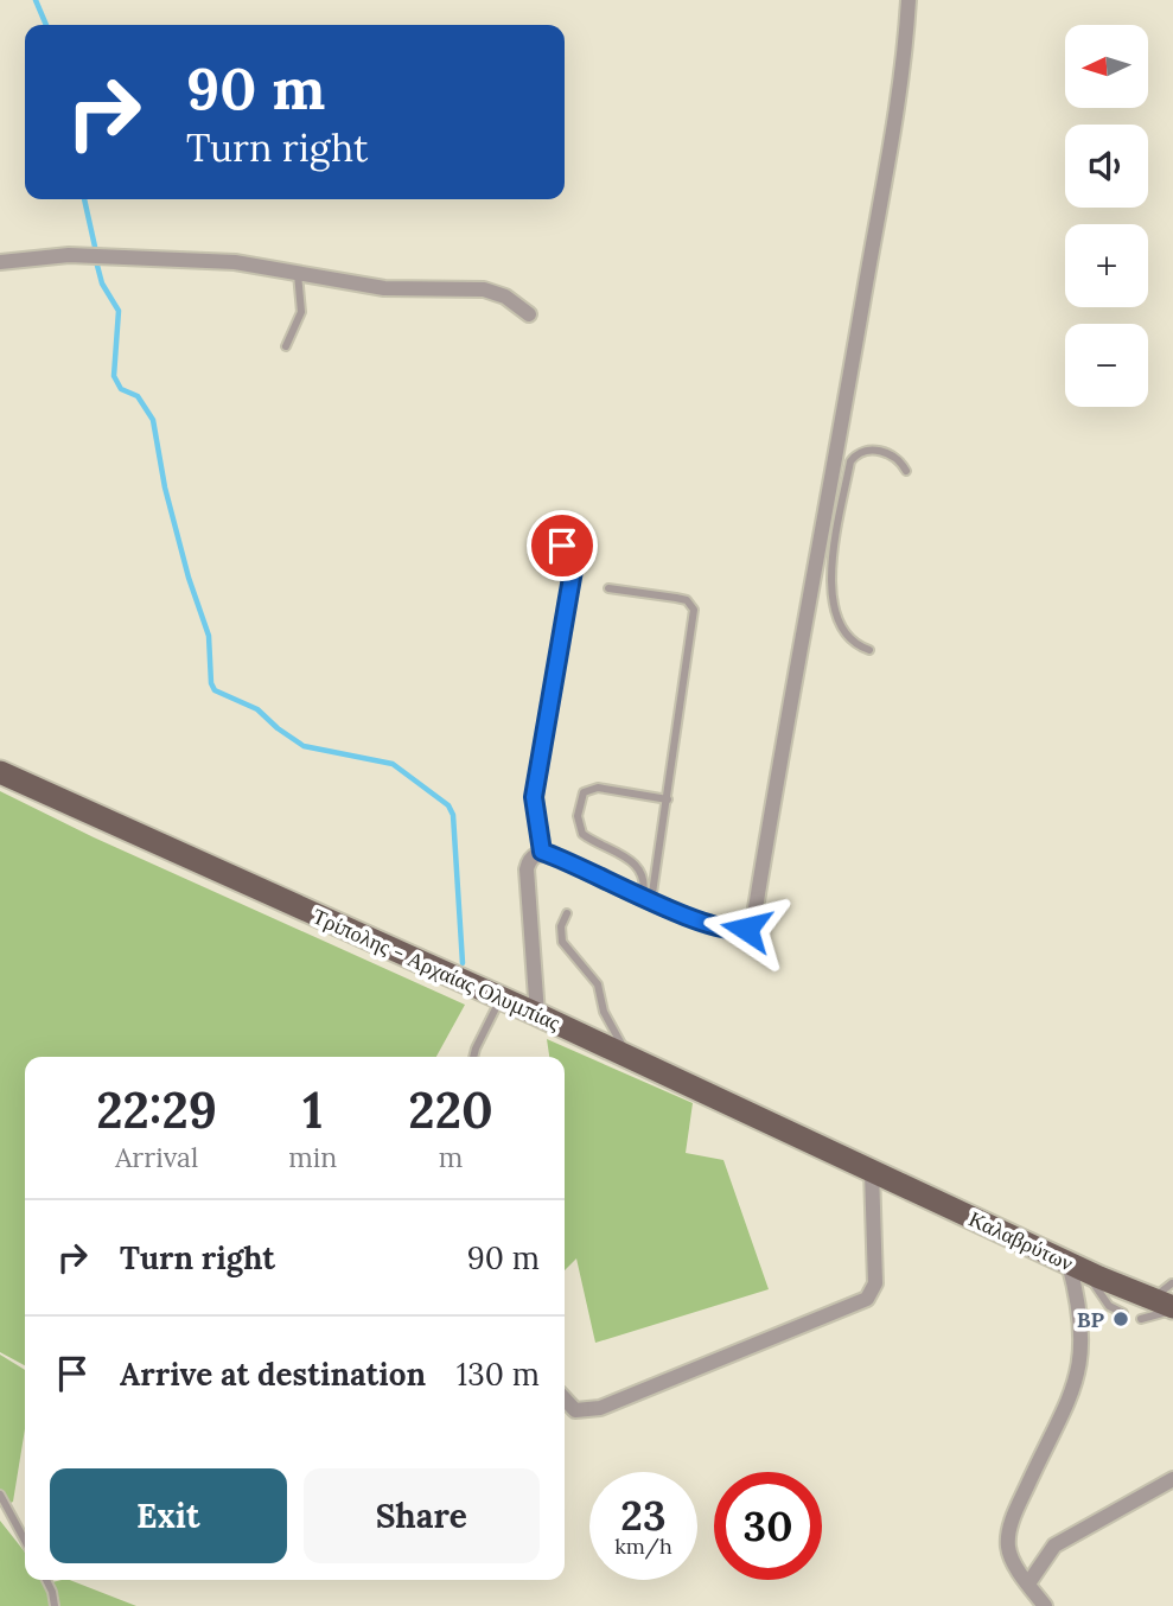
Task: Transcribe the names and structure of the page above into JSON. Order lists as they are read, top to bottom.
{
  "streets": {
    "main road": ["Τρίπολης - Αρχαίας Ολυμπίας", "Καλαβρύτων"]
  },
  "crossings": [
    ["Τρίπολης - Αρχαίας Ολυμπίας", "Καλαβρύτων"]
  ],
  "places": ["BP"],
  "north": "left",
  "page": {
    "map_buttons": ["+", "−"],
    "turn": ["90 m", "Turn right"],
    "eta": [
      "22:29",
      "Arrival",
      "1",
      "min",
      "220",
      "m"
    ],
    "list": [
      {
        "name": "Turn right",
        "value": "90 m"
      },
      {
        "name": "Arrive at destination",
        "value": "130 m"
      }
    ],
    "buttons": ["Exit", "Share"],
    "speed": "23 km/h",
    "limit": "30"
  }
}
